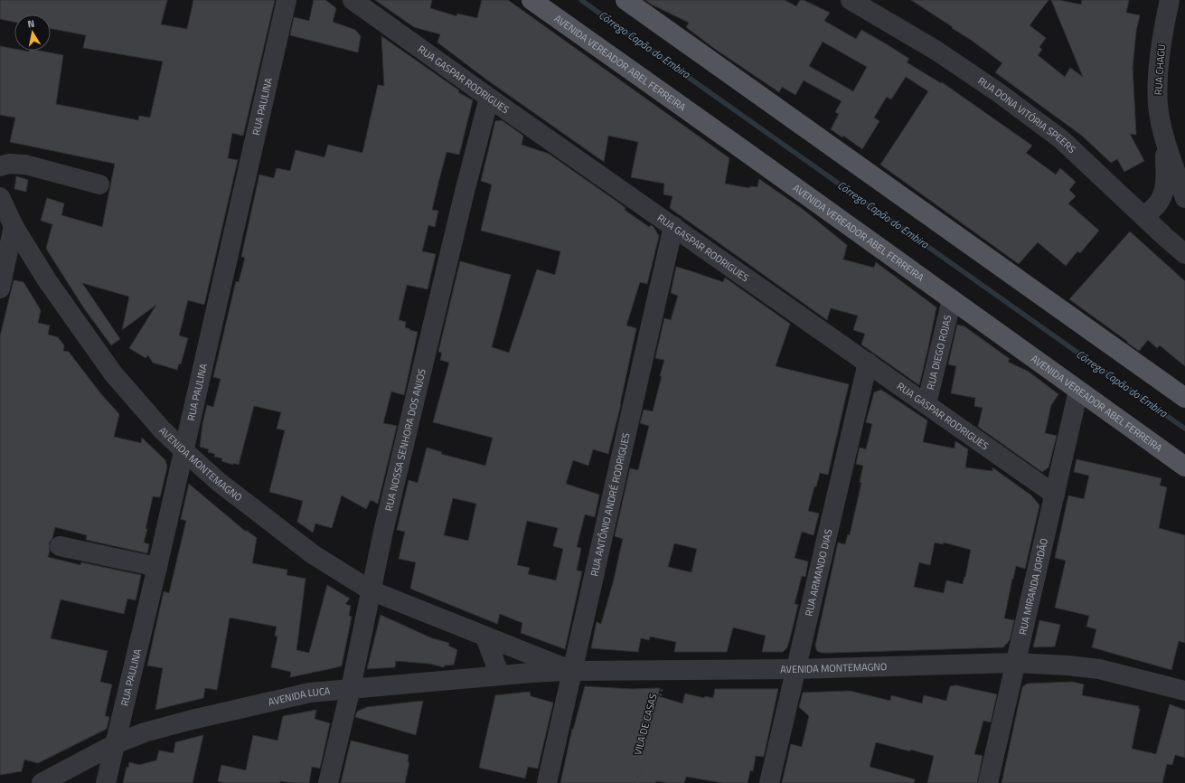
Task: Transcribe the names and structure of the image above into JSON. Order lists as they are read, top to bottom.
{
  "streets": {
    "main road": ["AVENIDA VEREADOR ABEL FERREIRA"],
    "street": [
      "RUA CHAGU",
      "RUA GASPAR RODRIGUES",
      "RUA PAULINA",
      "RUA DONA VITÓRIA SPEERS",
      "RUA DIEGO ROJAS",
      "RUA NOSSA SENHORA DOS ANJOS",
      "AVENIDA MONTEMAGNO",
      "RUA ANTÔNIO ANDRÉ RODRIGUES",
      "RUA ARMANDO DIAS",
      "RUA MIRANDA JORDÃO",
      "AVENIDA LUCA"
    ],
    "path": ["VILA DE CASAS"]
  },
  "crossings": [
    ["AVENIDA VEREADOR ABEL FERREIRA", "RUA DIEGO ROJAS"],
    ["AVENIDA VEREADOR ABEL FERREIRA", "RUA MIRANDA JORDÃO"],
    ["RUA CHAGU", "RUA DONA VITÓRIA SPEERS"],
    ["RUA GASPAR RODRIGUES", "RUA DIEGO ROJAS"],
    ["RUA GASPAR RODRIGUES", "RUA NOSSA SENHORA DOS ANJOS"],
    ["RUA GASPAR RODRIGUES", "RUA ANTÔNIO ANDRÉ RODRIGUES"],
    ["RUA GASPAR RODRIGUES", "RUA ARMANDO DIAS"],
    ["RUA GASPAR RODRIGUES", "RUA MIRANDA JORDÃO"],
    ["RUA PAULINA", "AVENIDA MONTEMAGNO"],
    ["RUA PAULINA", "AVENIDA LUCA"],
    ["RUA NOSSA SENHORA DOS ANJOS", "AVENIDA MONTEMAGNO"],
    ["RUA NOSSA SENHORA DOS ANJOS", "AVENIDA LUCA"],
    ["AVENIDA MONTEMAGNO", "RUA ANTÔNIO ANDRÉ RODRIGUES"],
    ["AVENIDA MONTEMAGNO", "RUA ARMANDO DIAS"],
    ["AVENIDA MONTEMAGNO", "RUA MIRANDA JORDÃO"],
    ["AVENIDA MONTEMAGNO", "AVENIDA LUCA"],
    ["AVENIDA MONTEMAGNO", "VILA DE CASAS"],
    ["RUA ANTÔNIO ANDRÉ RODRIGUES", "AVENIDA LUCA"]
  ],
  "water": ["Córrego Capão do Embira"],
  "north": "top"
}
